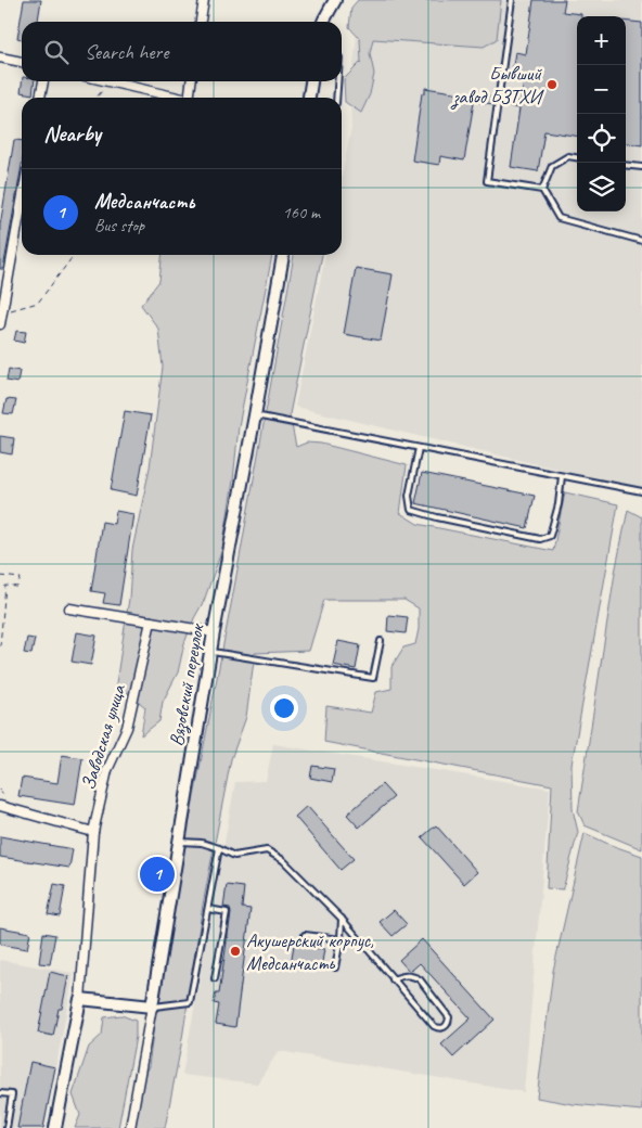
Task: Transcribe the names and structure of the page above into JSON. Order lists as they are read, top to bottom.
{
  "streets": {
    "street": ["Вязовский переулок", "Заводская улица"]
  },
  "places": ["Бывший завод БЗТХИ", "Акушерский корпус, Медсанчасть"],
  "page": {
    "map_buttons": ["+", "−"],
    "search": "Search here",
    "heading": "Nearby",
    "list": [
      {
        "mark": "1",
        "name": "Медсанчасть",
        "note": "Bus stop",
        "value": "160 m"
      }
    ],
    "pins": "1"
  }
}
